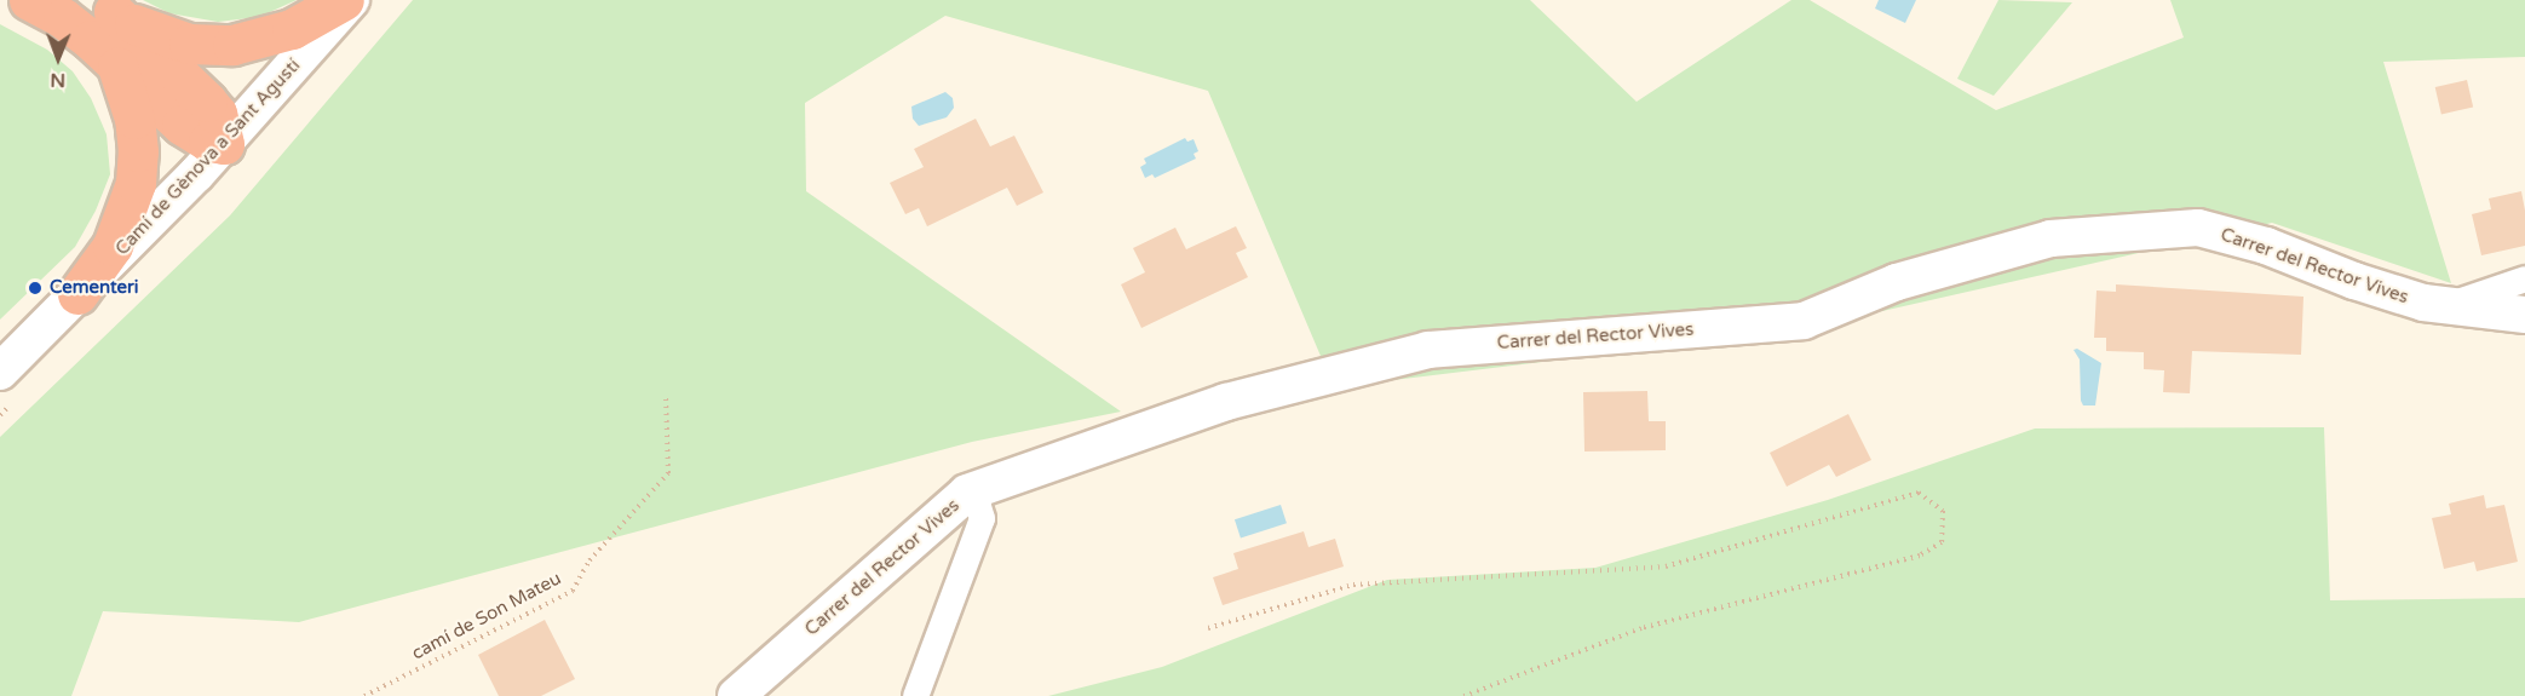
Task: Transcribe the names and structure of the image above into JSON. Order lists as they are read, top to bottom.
{
  "streets": {
    "street": ["Camí de Gènova a Sant Agustí", "Carrer del Rector Vives"],
    "path": ["camí de Son Mateu"]
  },
  "places": ["Cementeri"],
  "north": "bottom"
}
